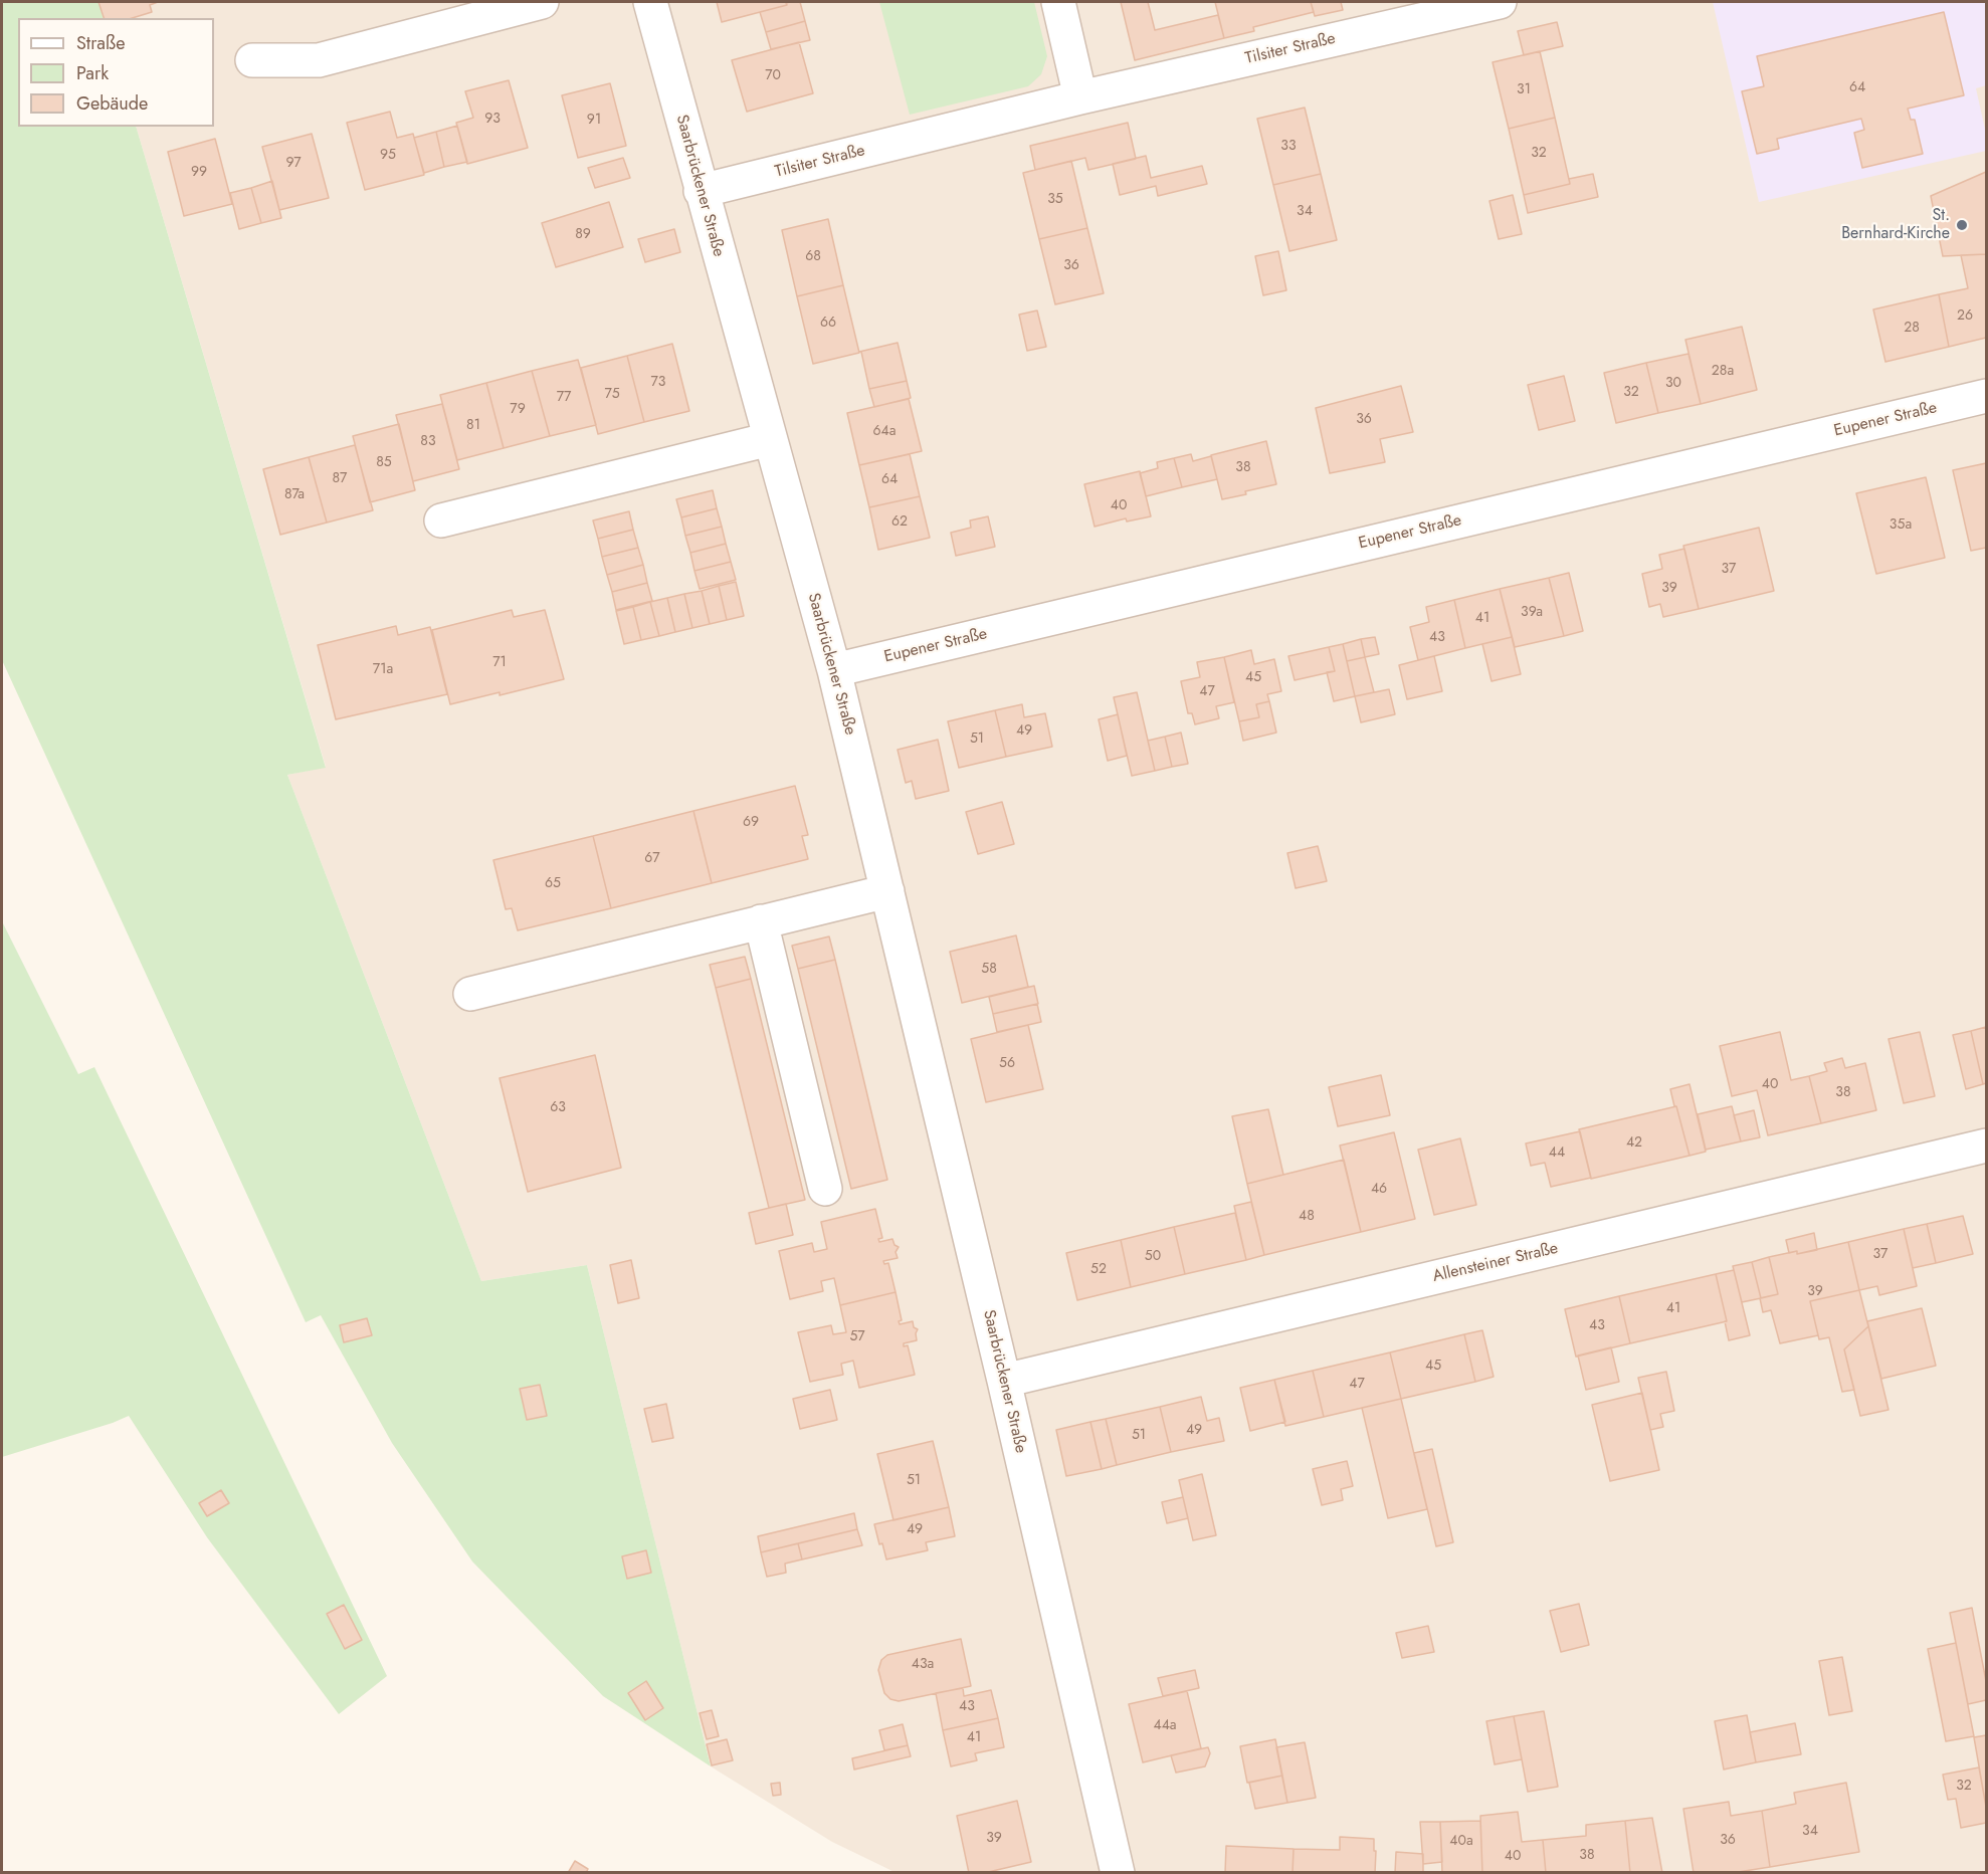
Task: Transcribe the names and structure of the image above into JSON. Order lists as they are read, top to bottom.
{
  "streets": {
    "street": [
      "Tilsiter Straße",
      "Saarbrückener Straße",
      "Eupener Straße",
      "Allensteiner Straße"
    ]
  },
  "crossings": [
    ["Tilsiter Straße", "Saarbrückener Straße"],
    ["Saarbrückener Straße", "Eupener Straße"],
    ["Saarbrückener Straße", "Allensteiner Straße"]
  ],
  "places": ["St. Bernhard-Kirche"],
  "house_numbers": [
    "70",
    "64",
    "31",
    "93",
    "91",
    "33",
    "32",
    "95",
    "97",
    "99",
    "35",
    "34",
    "89",
    "68",
    "36",
    "26",
    "66",
    "28",
    "28a",
    "73",
    "30",
    "32",
    "75",
    "77",
    "79",
    "36",
    "81",
    "64a",
    "83",
    "85",
    "38",
    "87",
    "64",
    "87a",
    "40",
    "62",
    "35a",
    "37",
    "39",
    "39a",
    "41",
    "43",
    "71",
    "71a",
    "45",
    "47",
    "49",
    "51",
    "69",
    "67",
    "65",
    "58",
    "56",
    "40",
    "38",
    "63",
    "42",
    "44",
    "46",
    "48",
    "37",
    "50",
    "52",
    "39",
    "41",
    "43",
    "57",
    "45",
    "47",
    "49",
    "51",
    "51",
    "49",
    "43a",
    "43",
    "44a",
    "41",
    "32",
    "34",
    "39",
    "36",
    "40a",
    "38",
    "40"
  ],
  "legend": ["Straße", "Park", "Gebäude"]
}
